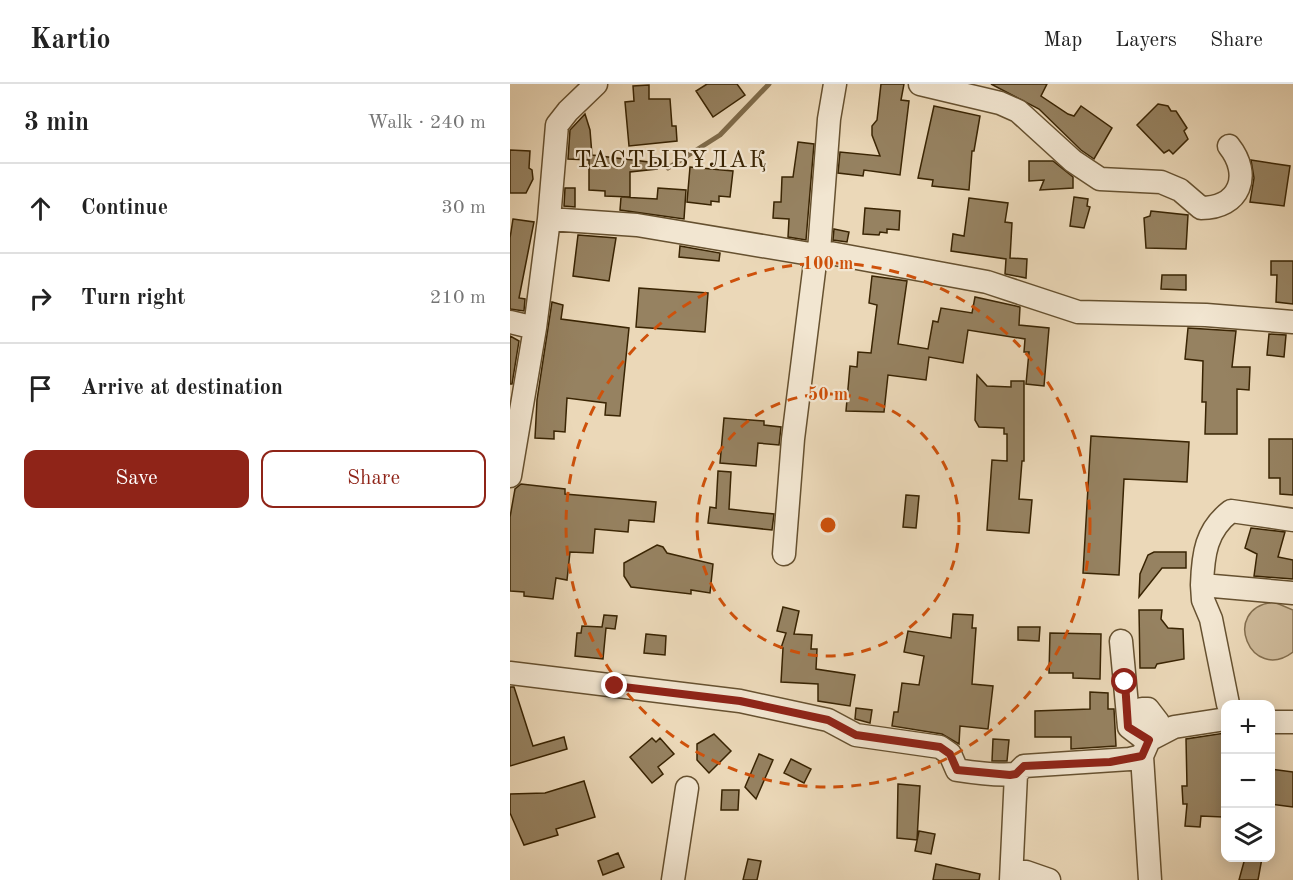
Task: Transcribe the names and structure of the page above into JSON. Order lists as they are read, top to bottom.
{
  "districts": ["ТАСТЫБҰЛАҚ"],
  "page": {
    "header": "Kartio",
    "nav": ["Map", "Layers", "Share"],
    "heading": ["3 min", "Walk · 240 m"],
    "list": [
      ["Continue", "30 m"],
      ["Turn right", "210 m"],
      "Arrive at destination"
    ],
    "buttons": ["Save", "Share"],
    "map_buttons": ["+", "−"]
  },
  "rings": ["100 m", "50 m"]
}
